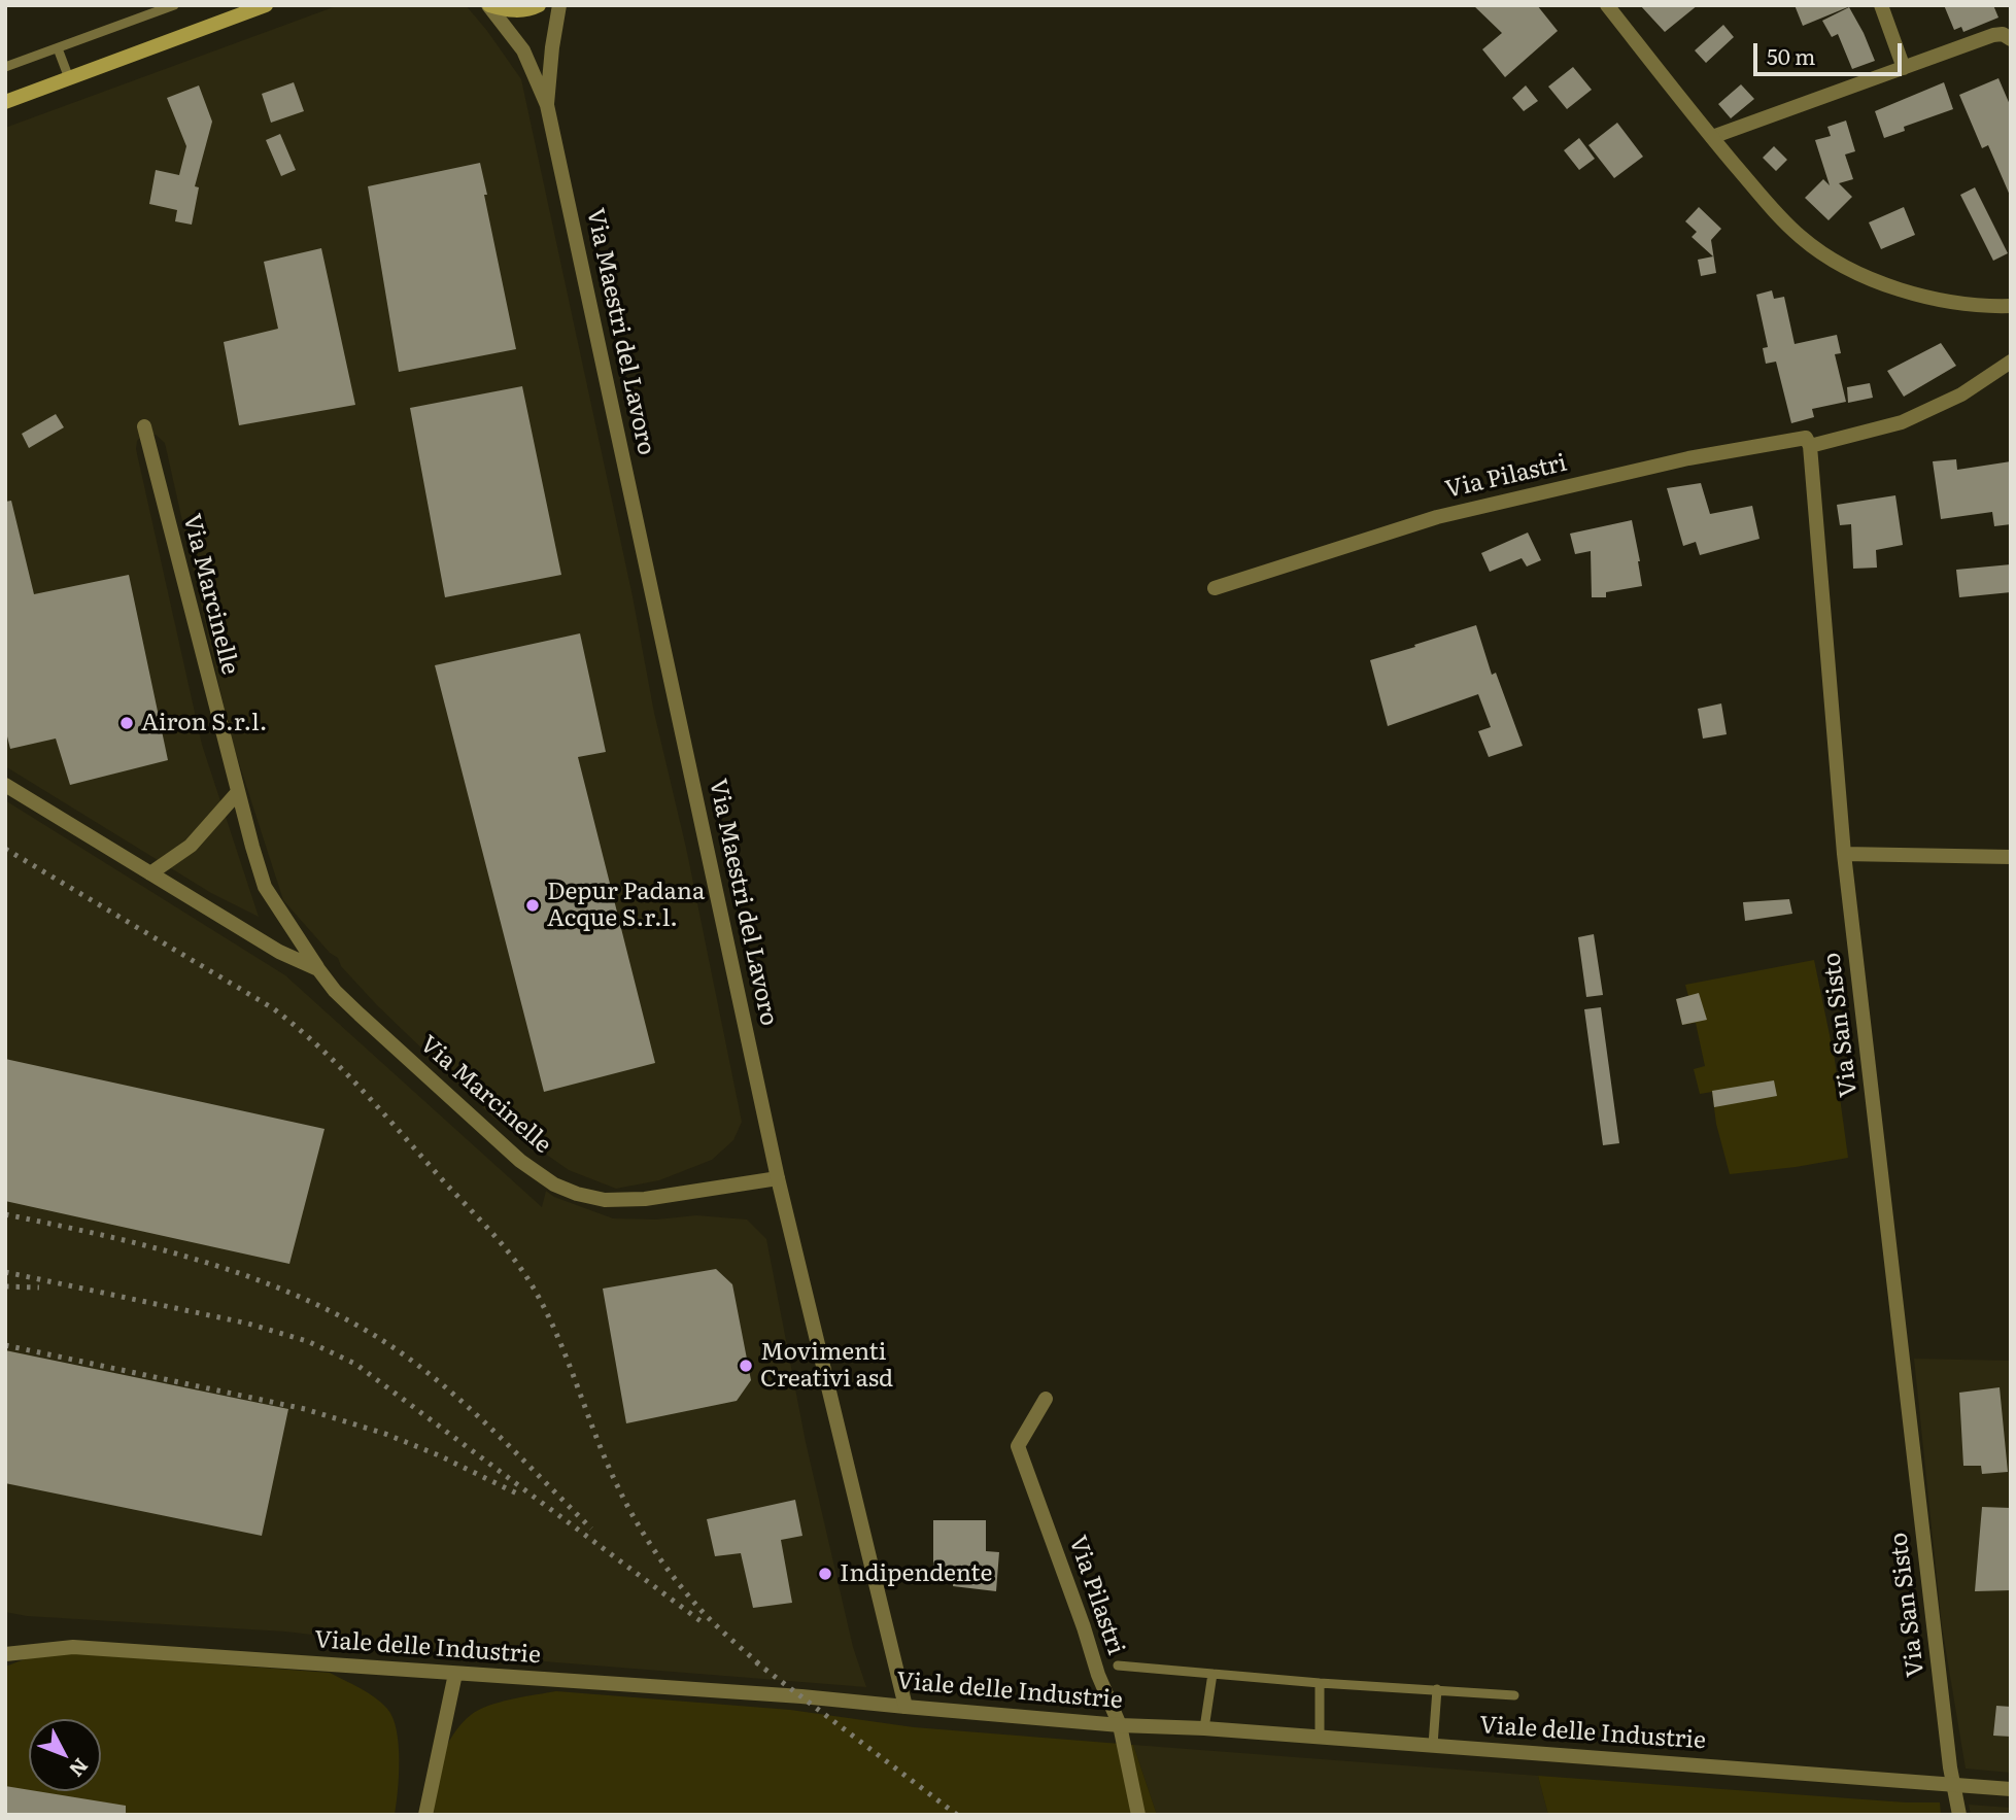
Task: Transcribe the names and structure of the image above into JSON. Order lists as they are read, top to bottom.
{
  "streets": {
    "street": [
      "Via Maestri del Lavoro",
      "Via Pilastri",
      "Via Marcinelle",
      "Via San Sisto",
      "Viale delle Industrie"
    ]
  },
  "crossings": [
    ["Via Maestri del Lavoro", "Via Marcinelle"],
    ["Via Maestri del Lavoro", "Viale delle Industrie"],
    ["Via Pilastri", "Via San Sisto"],
    ["Via Pilastri", "Viale delle Industrie"],
    ["Via San Sisto", "Viale delle Industrie"]
  ],
  "places": [
    "Airon S.r.l.",
    "Depur Padana Acque S.r.l.",
    "Movimenti Creativi asd",
    "Indipendente"
  ],
  "scale_bar": "50 m",
  "north": "bottom right"
}
